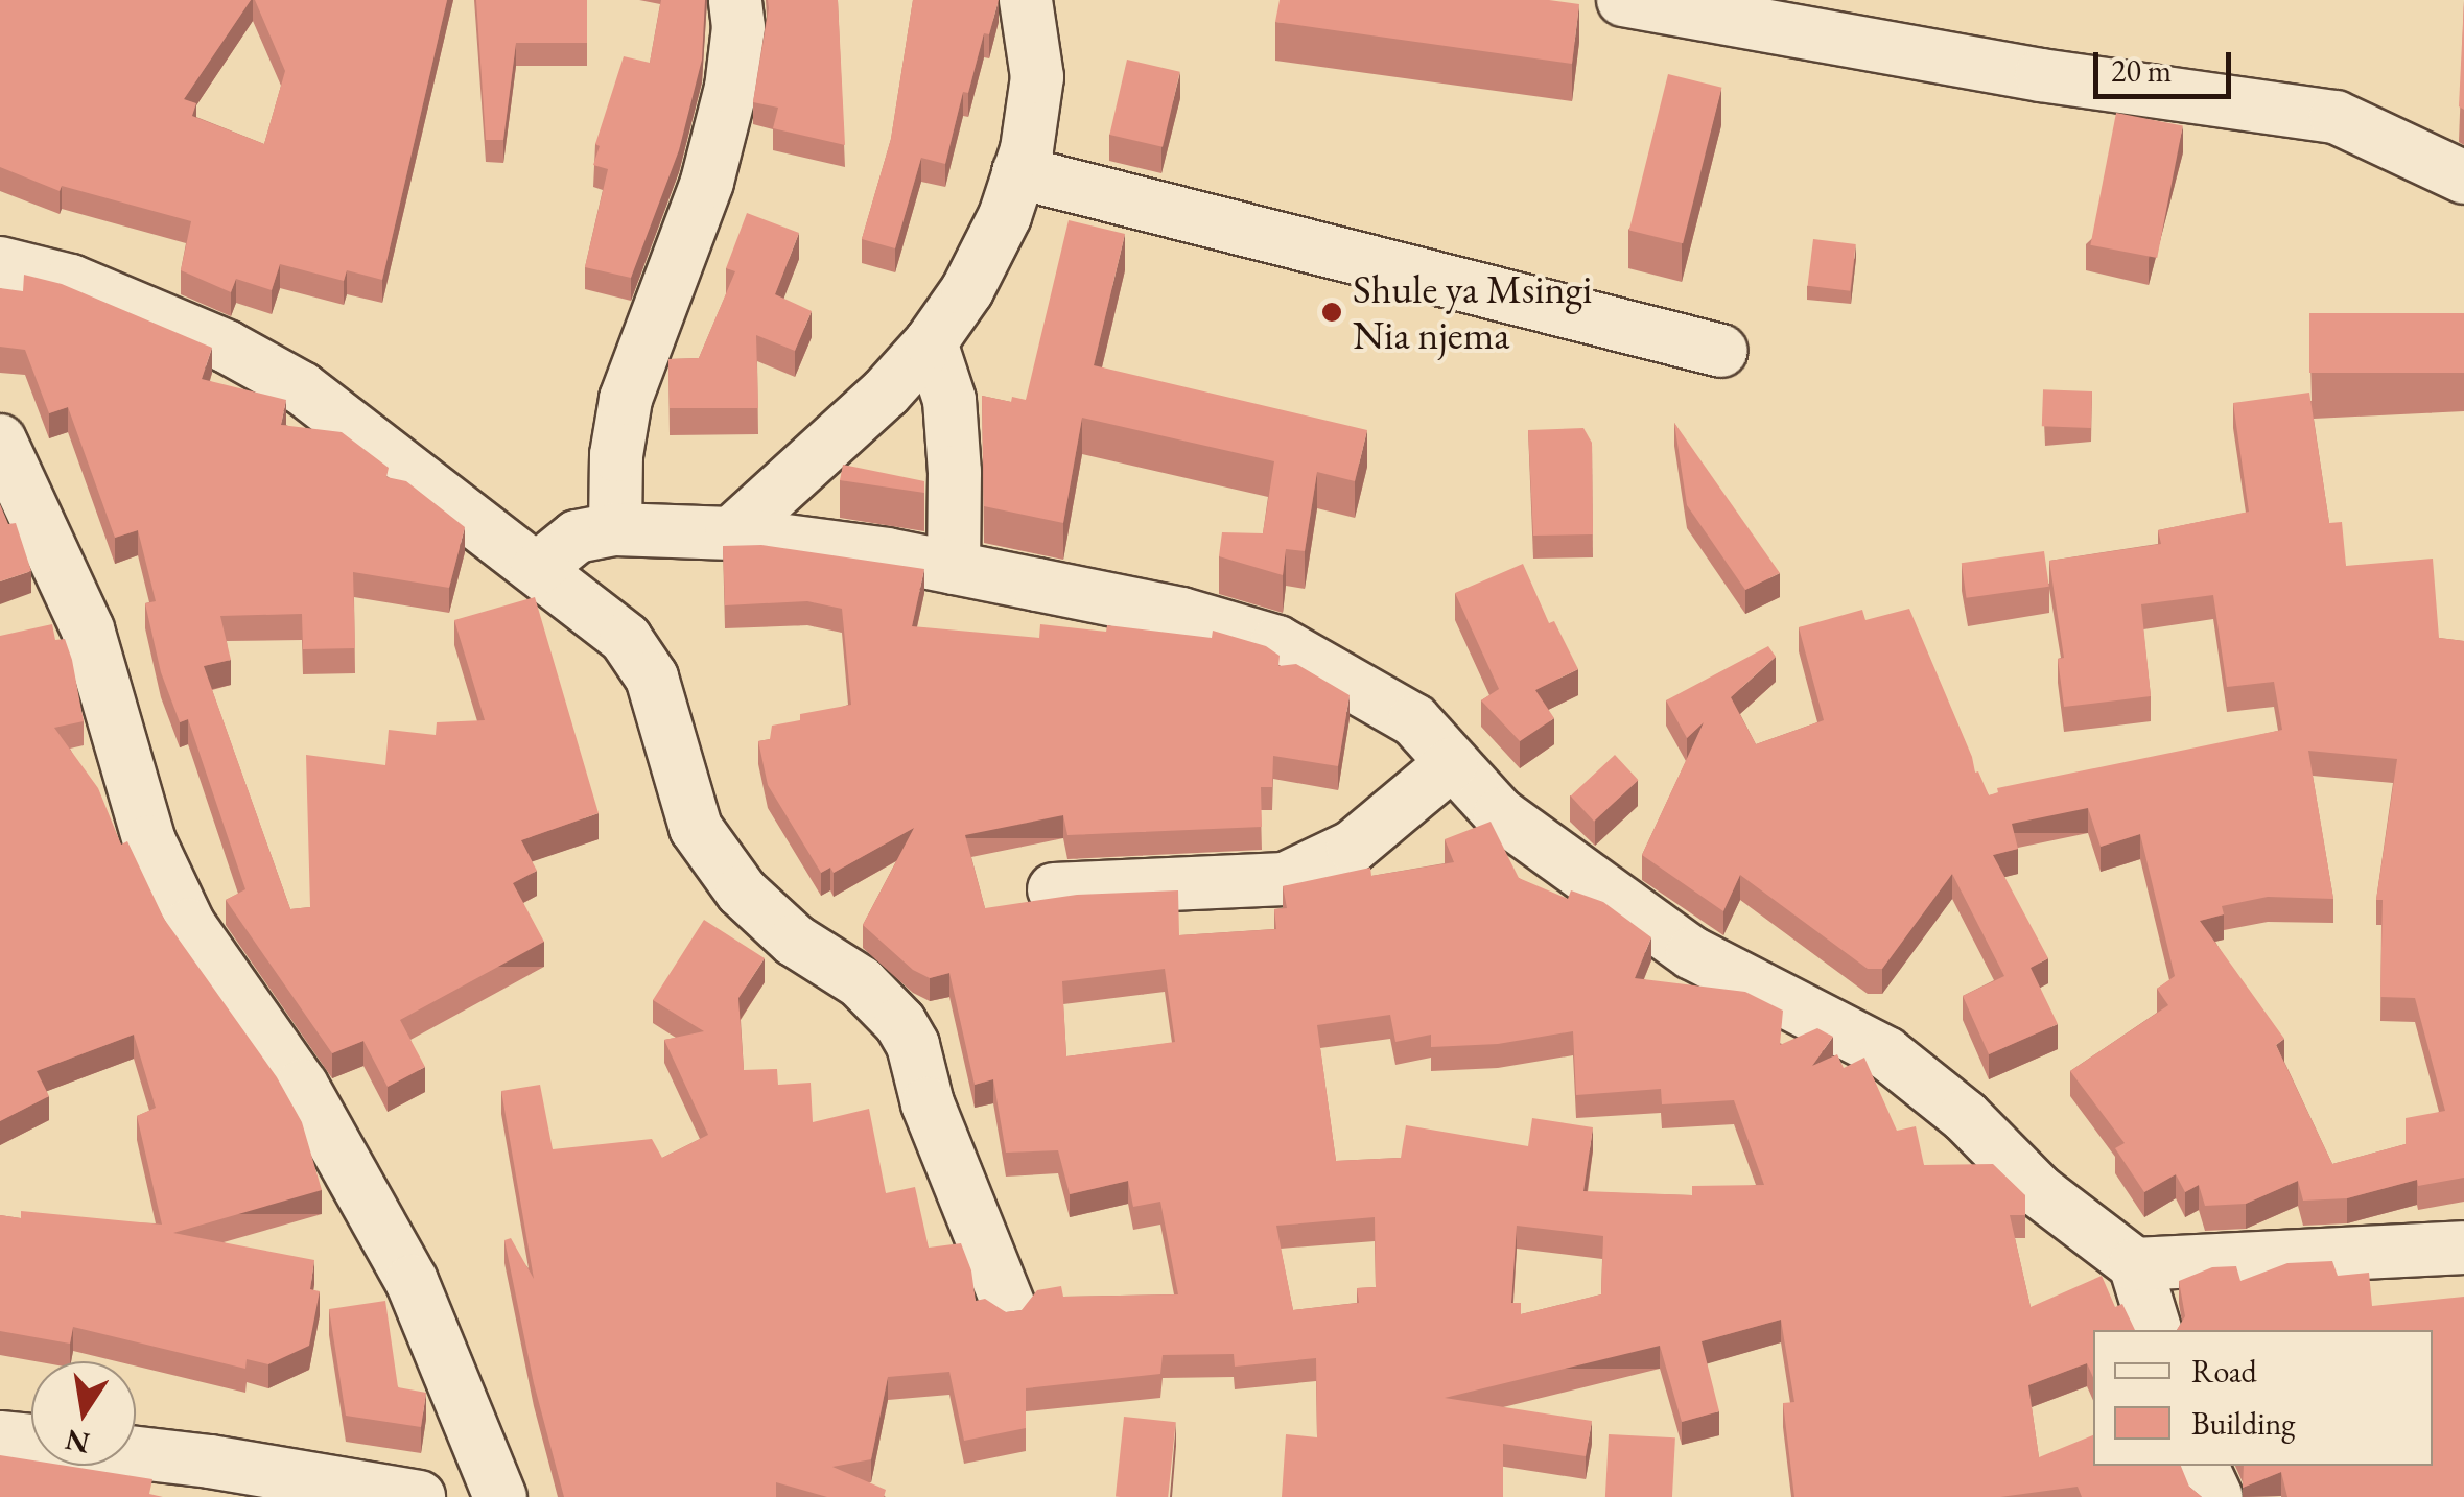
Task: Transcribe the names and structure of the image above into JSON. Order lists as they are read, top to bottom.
{
  "places": ["Shule ya Msingi Nia njema"],
  "legend": ["Road", "Building"],
  "scale_bar": "20 m",
  "north": "bottom"
}
